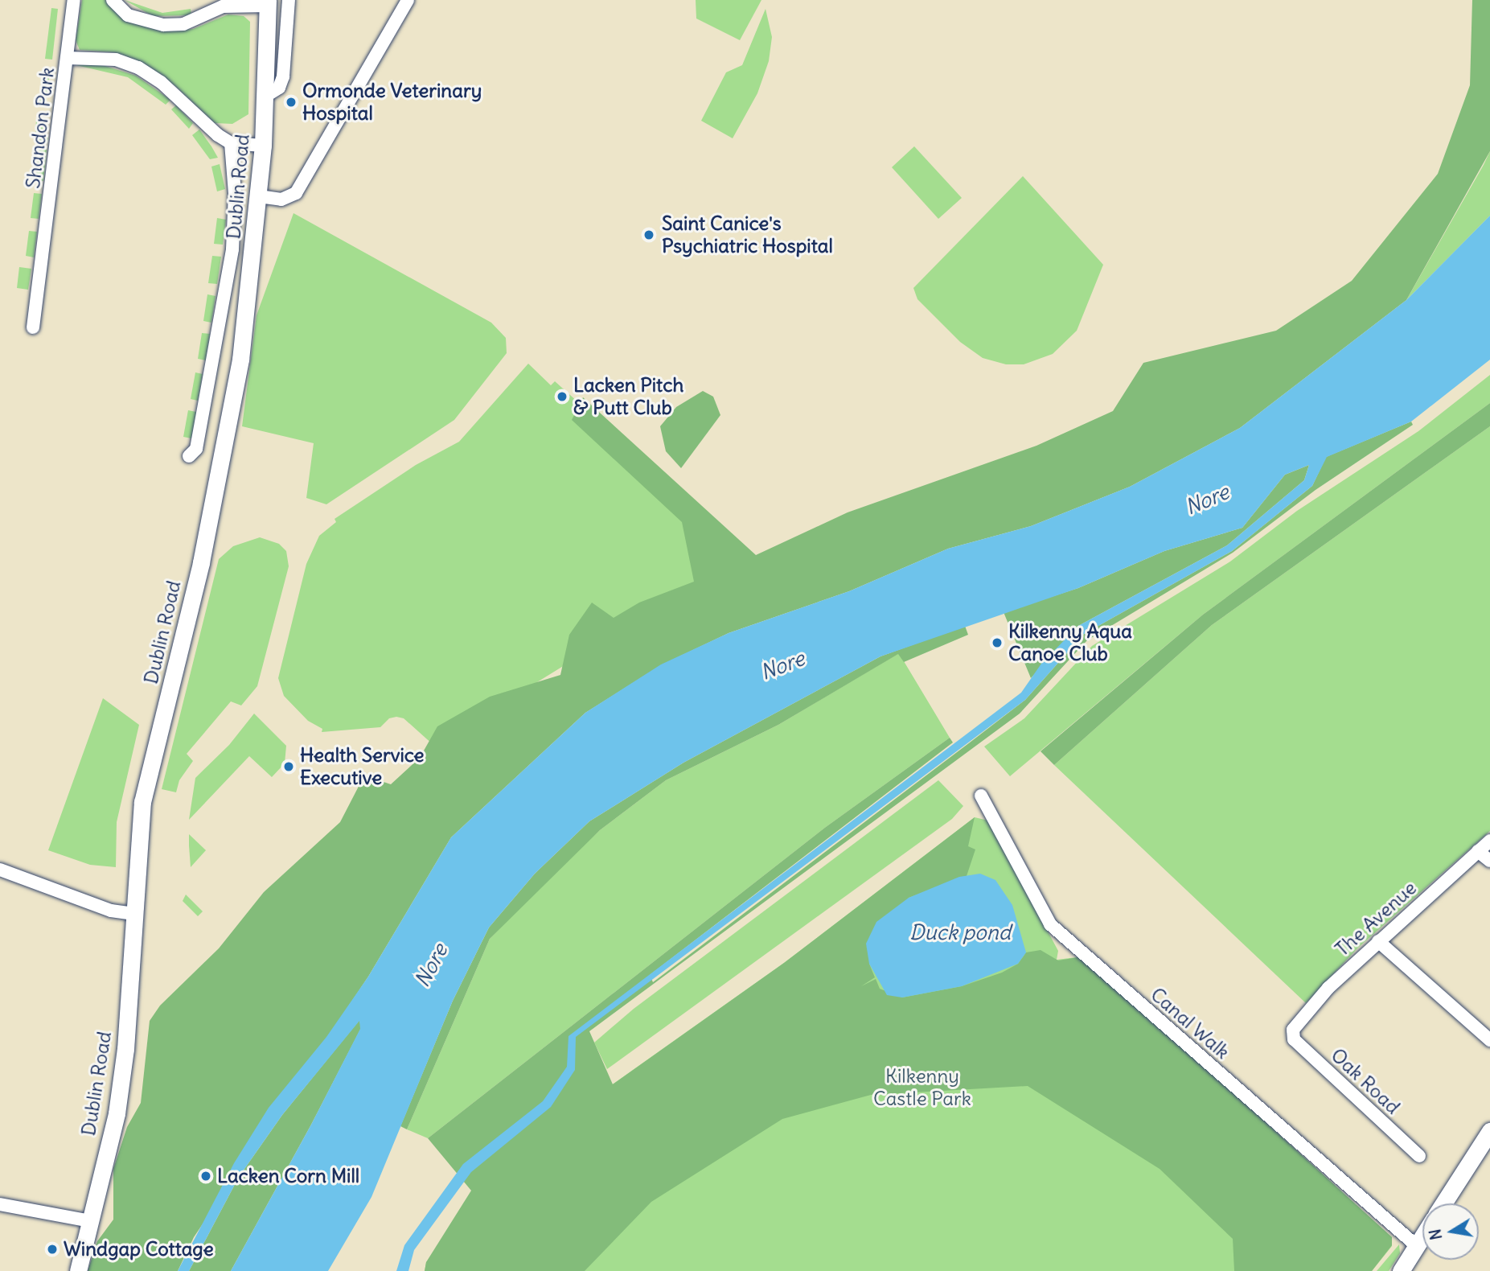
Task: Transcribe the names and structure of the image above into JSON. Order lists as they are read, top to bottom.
{
  "streets": {
    "main road": ["Dublin Road"],
    "street": [
      "Shandon Park",
      "The Avenue",
      "Canal Walk",
      "Oak Road"
    ]
  },
  "crossings": [
    ["The Avenue", "Oak Road"]
  ],
  "water": ["Nore", "Duck pond"],
  "parks": ["Kilkenny Castle Park"],
  "places": [
    "Ormonde Veterinary Hospital",
    "Saint Canice's Psychiatric Hospital",
    "Lacken Pitch & Putt Club",
    "Kilkenny Aqua Canoe Club",
    "Health Service Executive",
    "Lacken Corn Mill",
    "Windgap Cottage"
  ],
  "north": "left"
}
